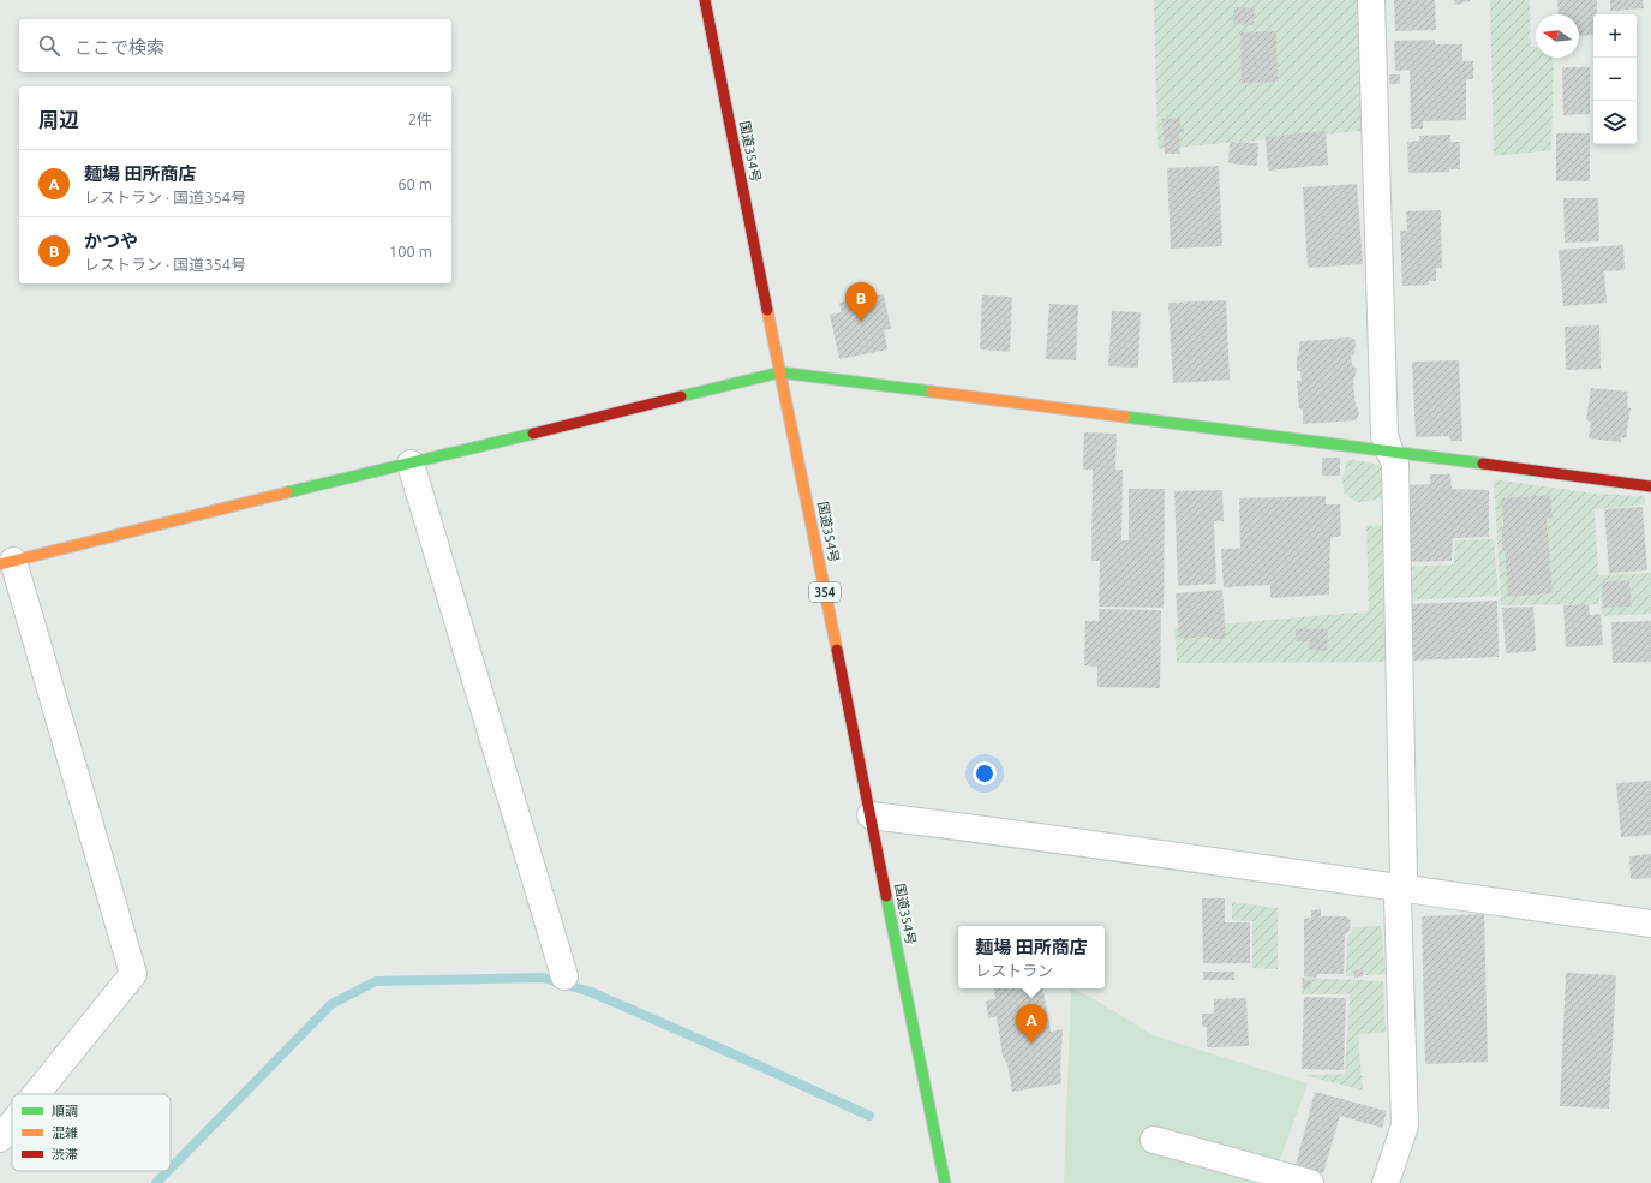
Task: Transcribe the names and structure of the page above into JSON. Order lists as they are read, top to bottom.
{
  "streets": {
    "main road": ["国道354号", "354"]
  },
  "legend": ["順調", "混雑", "渋滞"],
  "north": "left",
  "page": {
    "map_buttons": ["+", "−"],
    "search": "ここで検索",
    "heading": ["周辺", "2件"],
    "list": [
      {
        "mark": "A",
        "name": "麺場 田所商店",
        "note": "レストラン · 国道354号",
        "value": "60 m"
      },
      {
        "mark": "B",
        "name": "かつや",
        "note": "レストラン · 国道354号",
        "value": "100 m"
      }
    ],
    "pins": ["B", "A"],
    "popup": ["麺場 田所商店", "レストラン"]
  }
}
